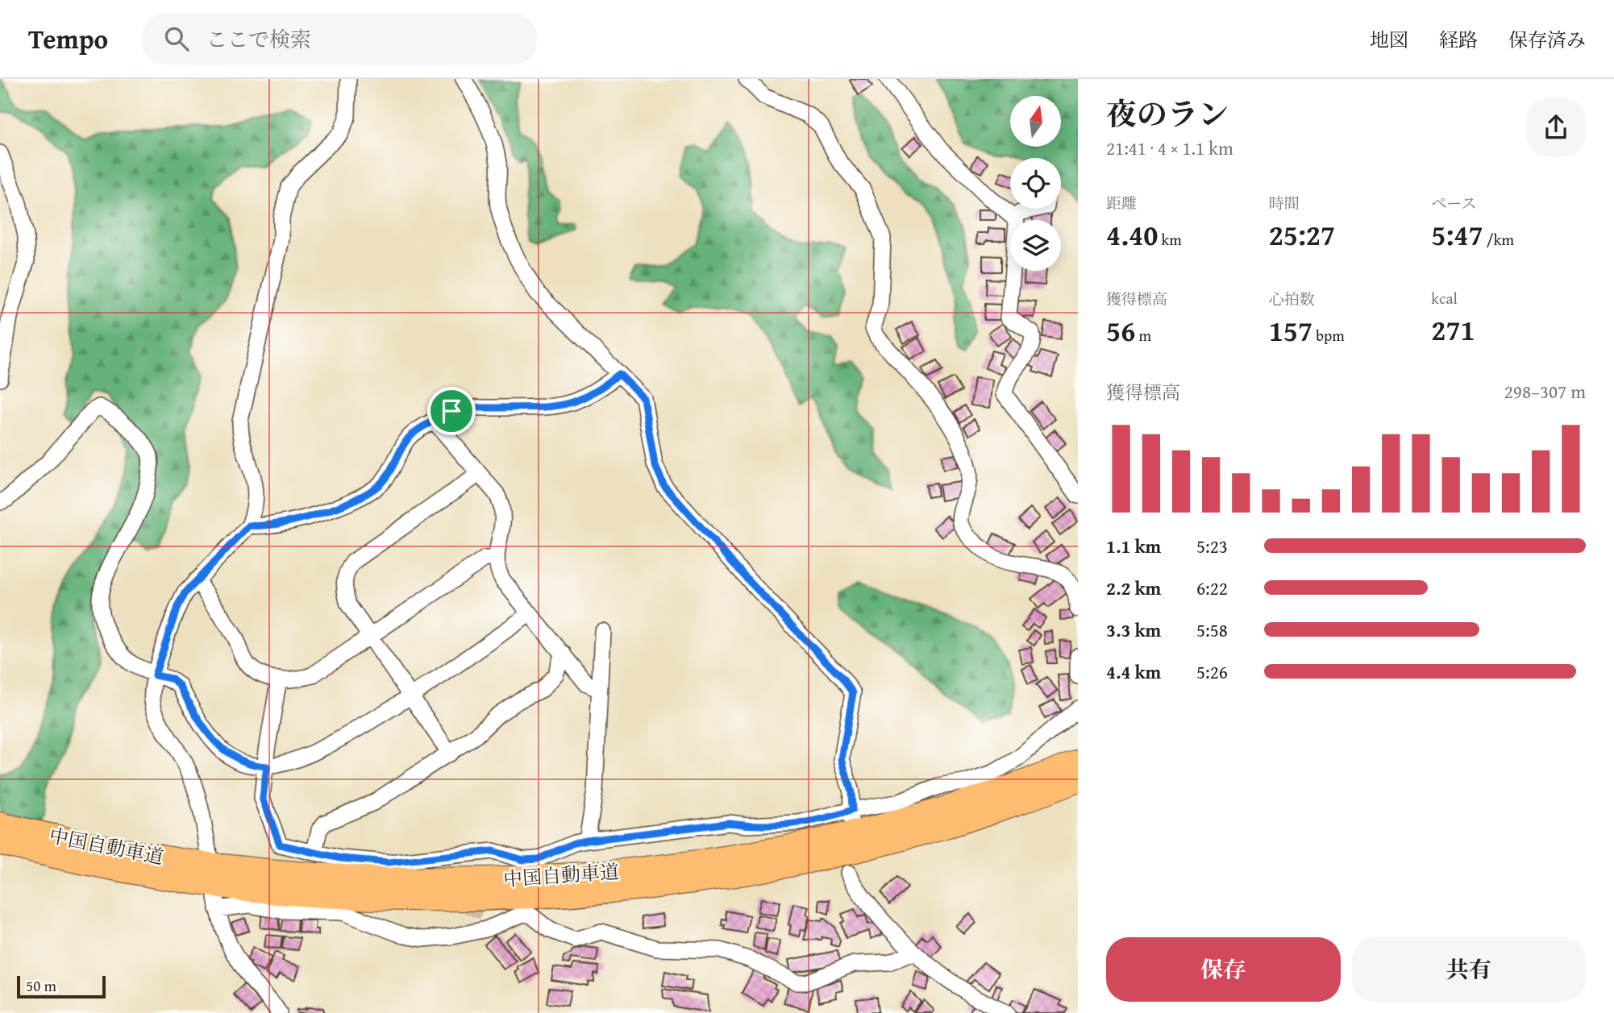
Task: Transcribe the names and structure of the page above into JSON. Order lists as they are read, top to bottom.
{
  "streets": {
    "highway": ["中国自動車道"]
  },
  "scale_bar": "50 m",
  "north": "top",
  "page": {
    "header": "Tempo",
    "search": "ここで検索",
    "nav": ["地図", "経路", "保存済み"],
    "heading": ["夜のラン", "21:41 · 4 × 1.1 km"],
    "stats": [
      ["距離", "4.40 km"],
      ["時間", "25:27"],
      ["ペース", "5:47 /km"],
      ["獲得標高", "56 m"],
      ["心拍数", "157 bpm"],
      ["kcal", "271"]
    ],
    "chart": ["獲得標高", "298–307 m"],
    "list": [
      {
        "name": "1.1 km",
        "note": "5:23"
      },
      {
        "name": "2.2 km",
        "note": "6:22"
      },
      {
        "name": "3.3 km",
        "note": "5:58"
      },
      {
        "name": "4.4 km",
        "note": "5:26"
      }
    ],
    "buttons": ["保存", "共有"],
    "scale": "50 m"
  }
}
